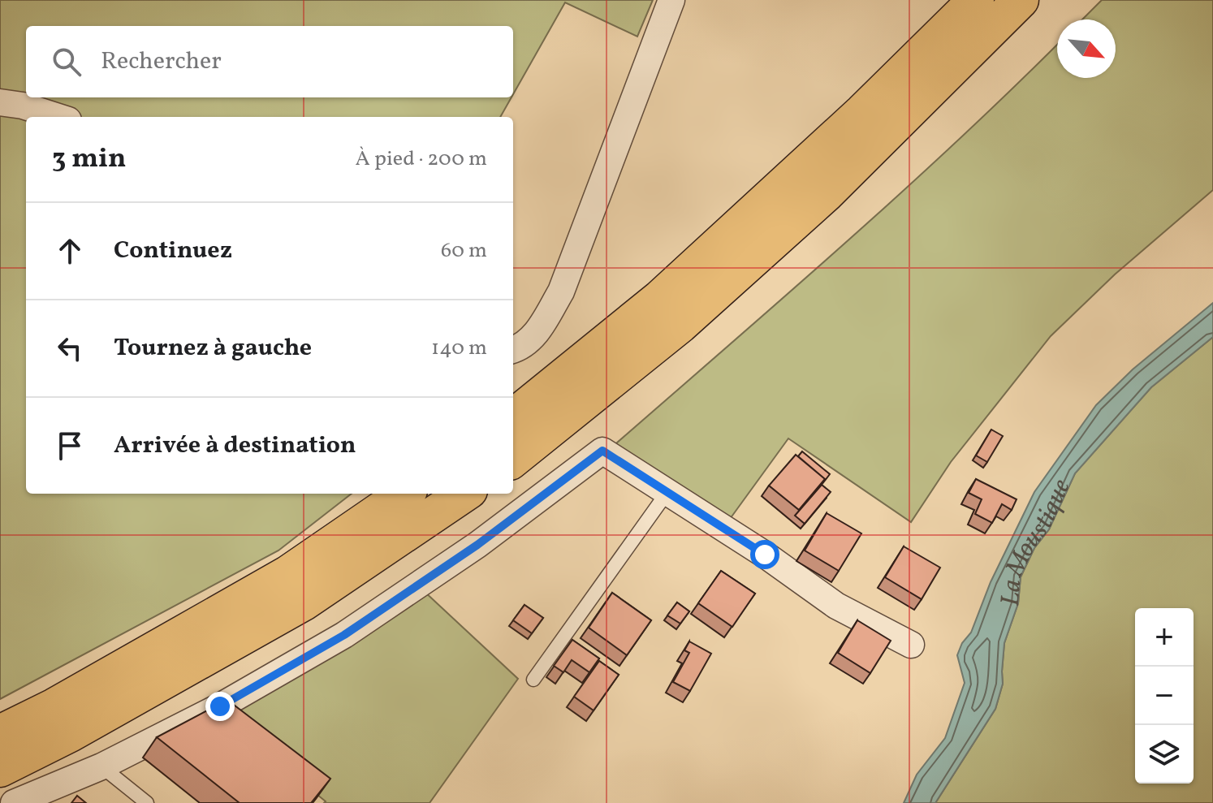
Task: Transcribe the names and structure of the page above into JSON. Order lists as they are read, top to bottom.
{
  "water": ["La Moustique"],
  "north": "bottom right",
  "page": {
    "search": "Rechercher",
    "heading": ["3 min", "À pied · 200 m"],
    "list": [
      ["Continuez", "60 m"],
      ["Tournez à gauche", "140 m"],
      "Arrivée à destination"
    ],
    "map_buttons": ["+", "−"]
  }
}
